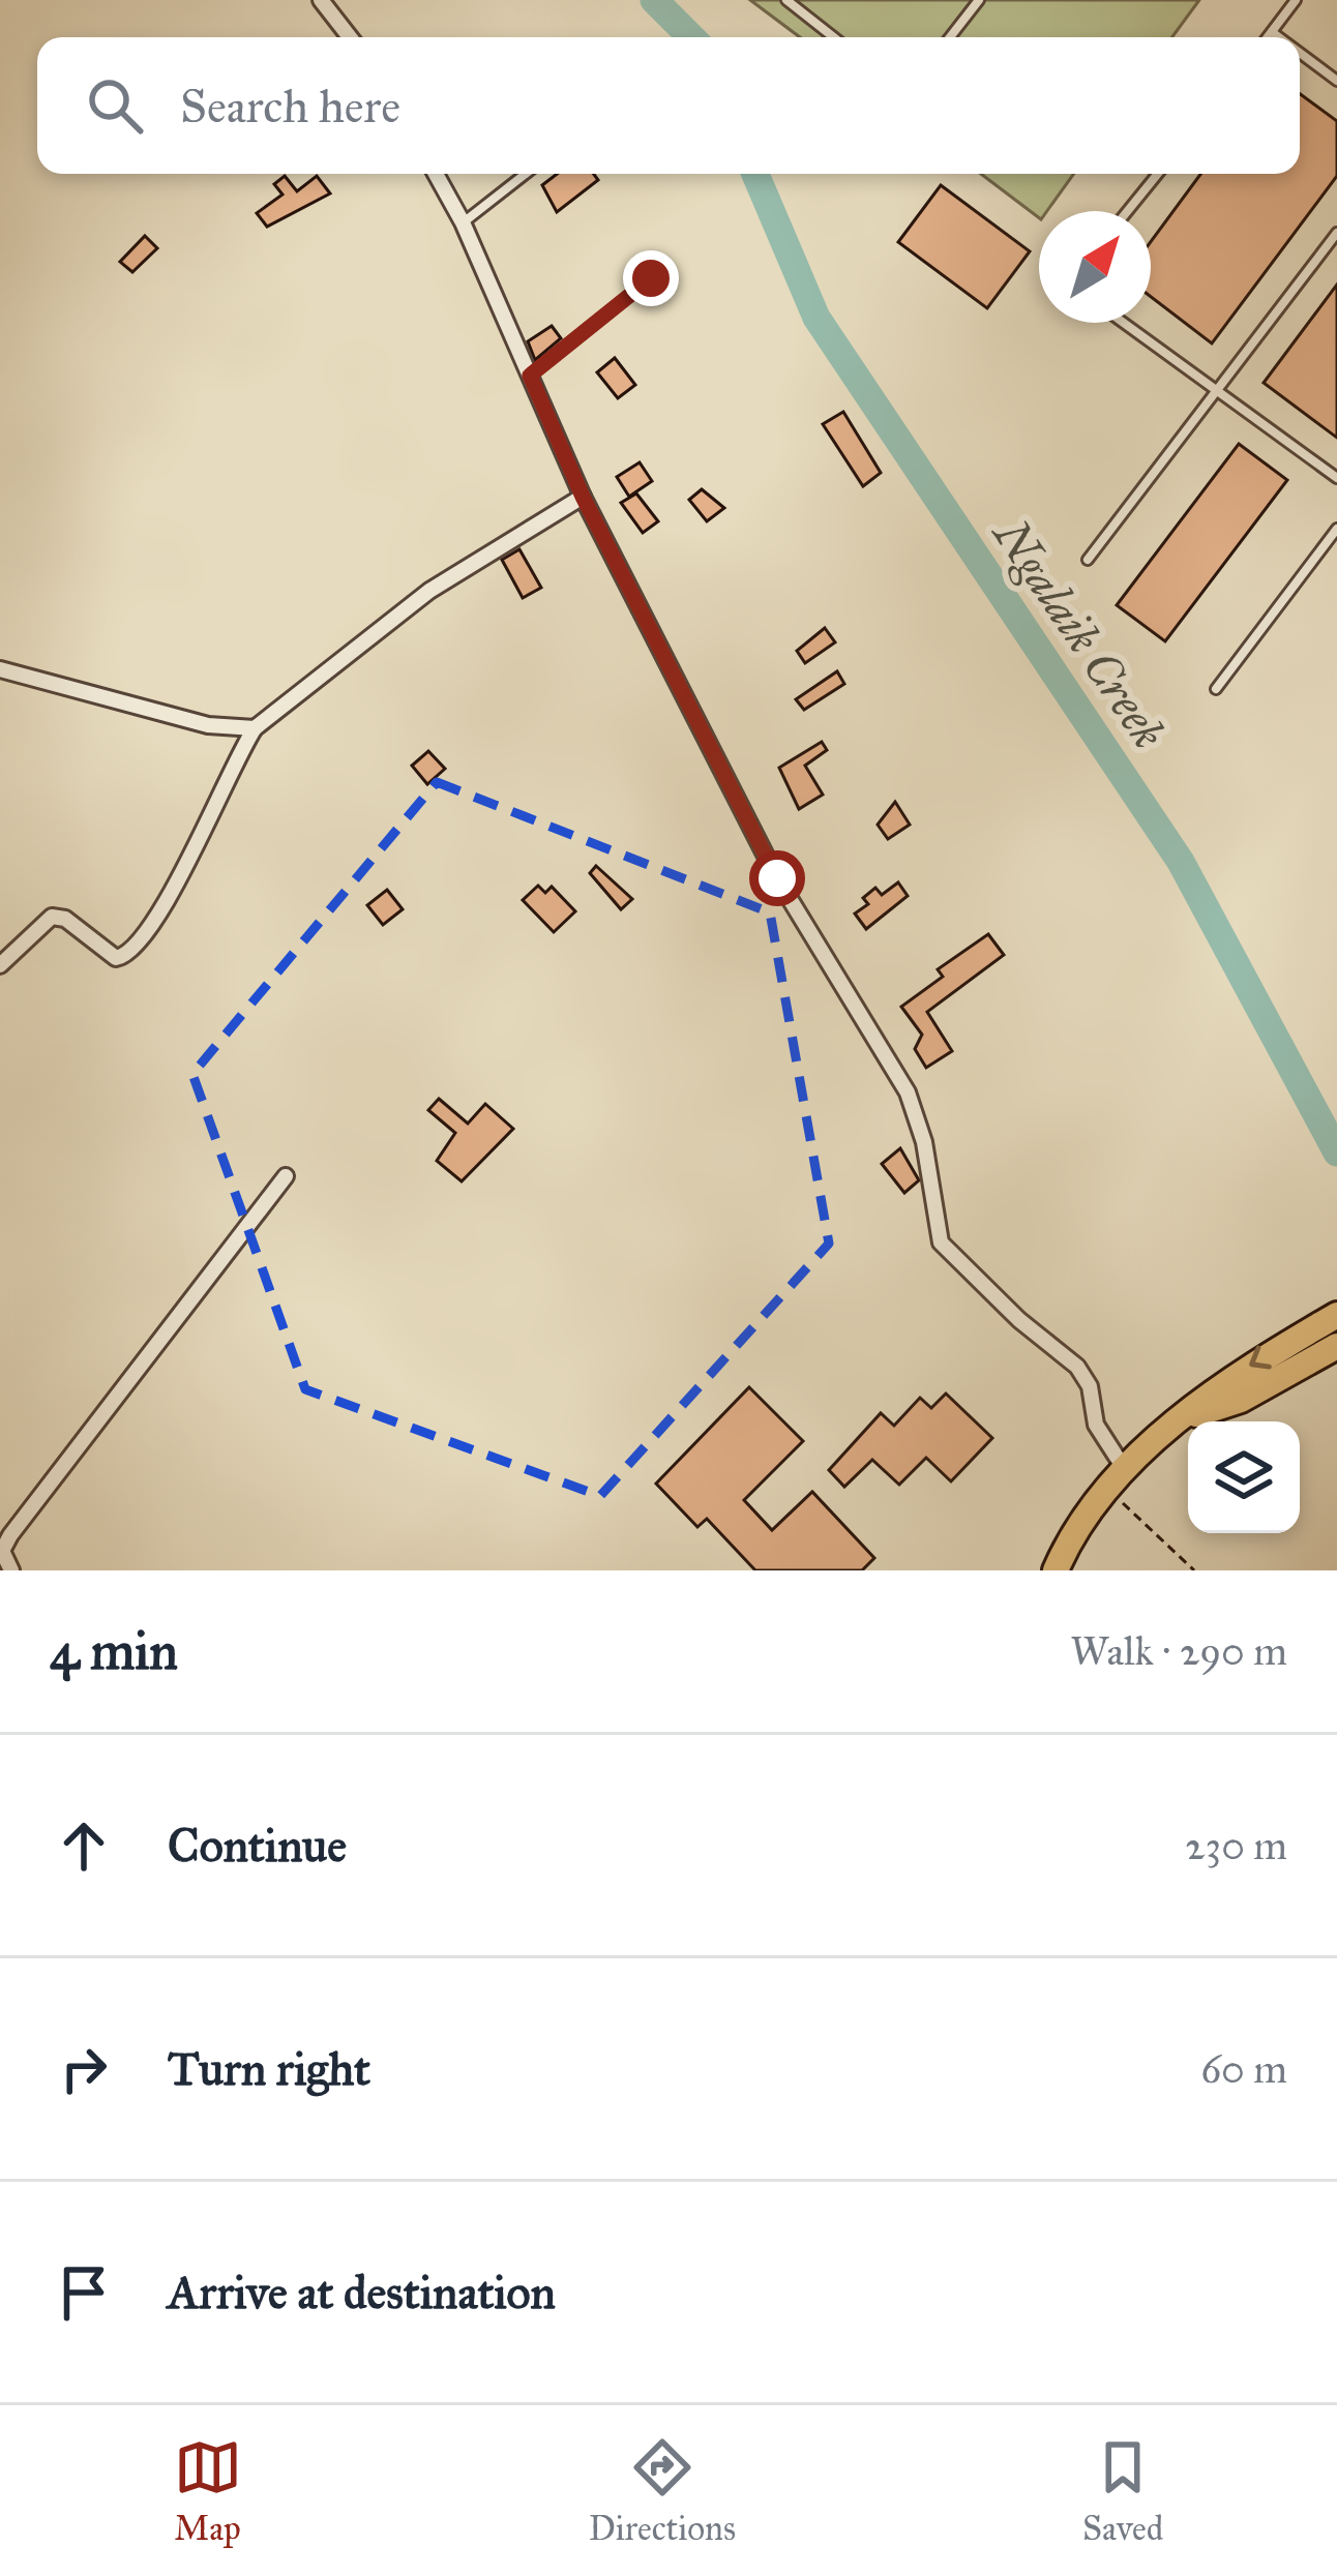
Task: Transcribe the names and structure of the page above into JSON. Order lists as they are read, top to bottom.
{
  "water": ["Ngalaik Creek"],
  "north": "top right",
  "page": {
    "search": "Search here",
    "heading": ["4 min", "Walk · 290 m"],
    "list": [
      ["Continue", "230 m"],
      ["Turn right", "60 m"],
      "Arrive at destination"
    ],
    "nav": ["Map", "Directions", "Saved"]
  }
}
